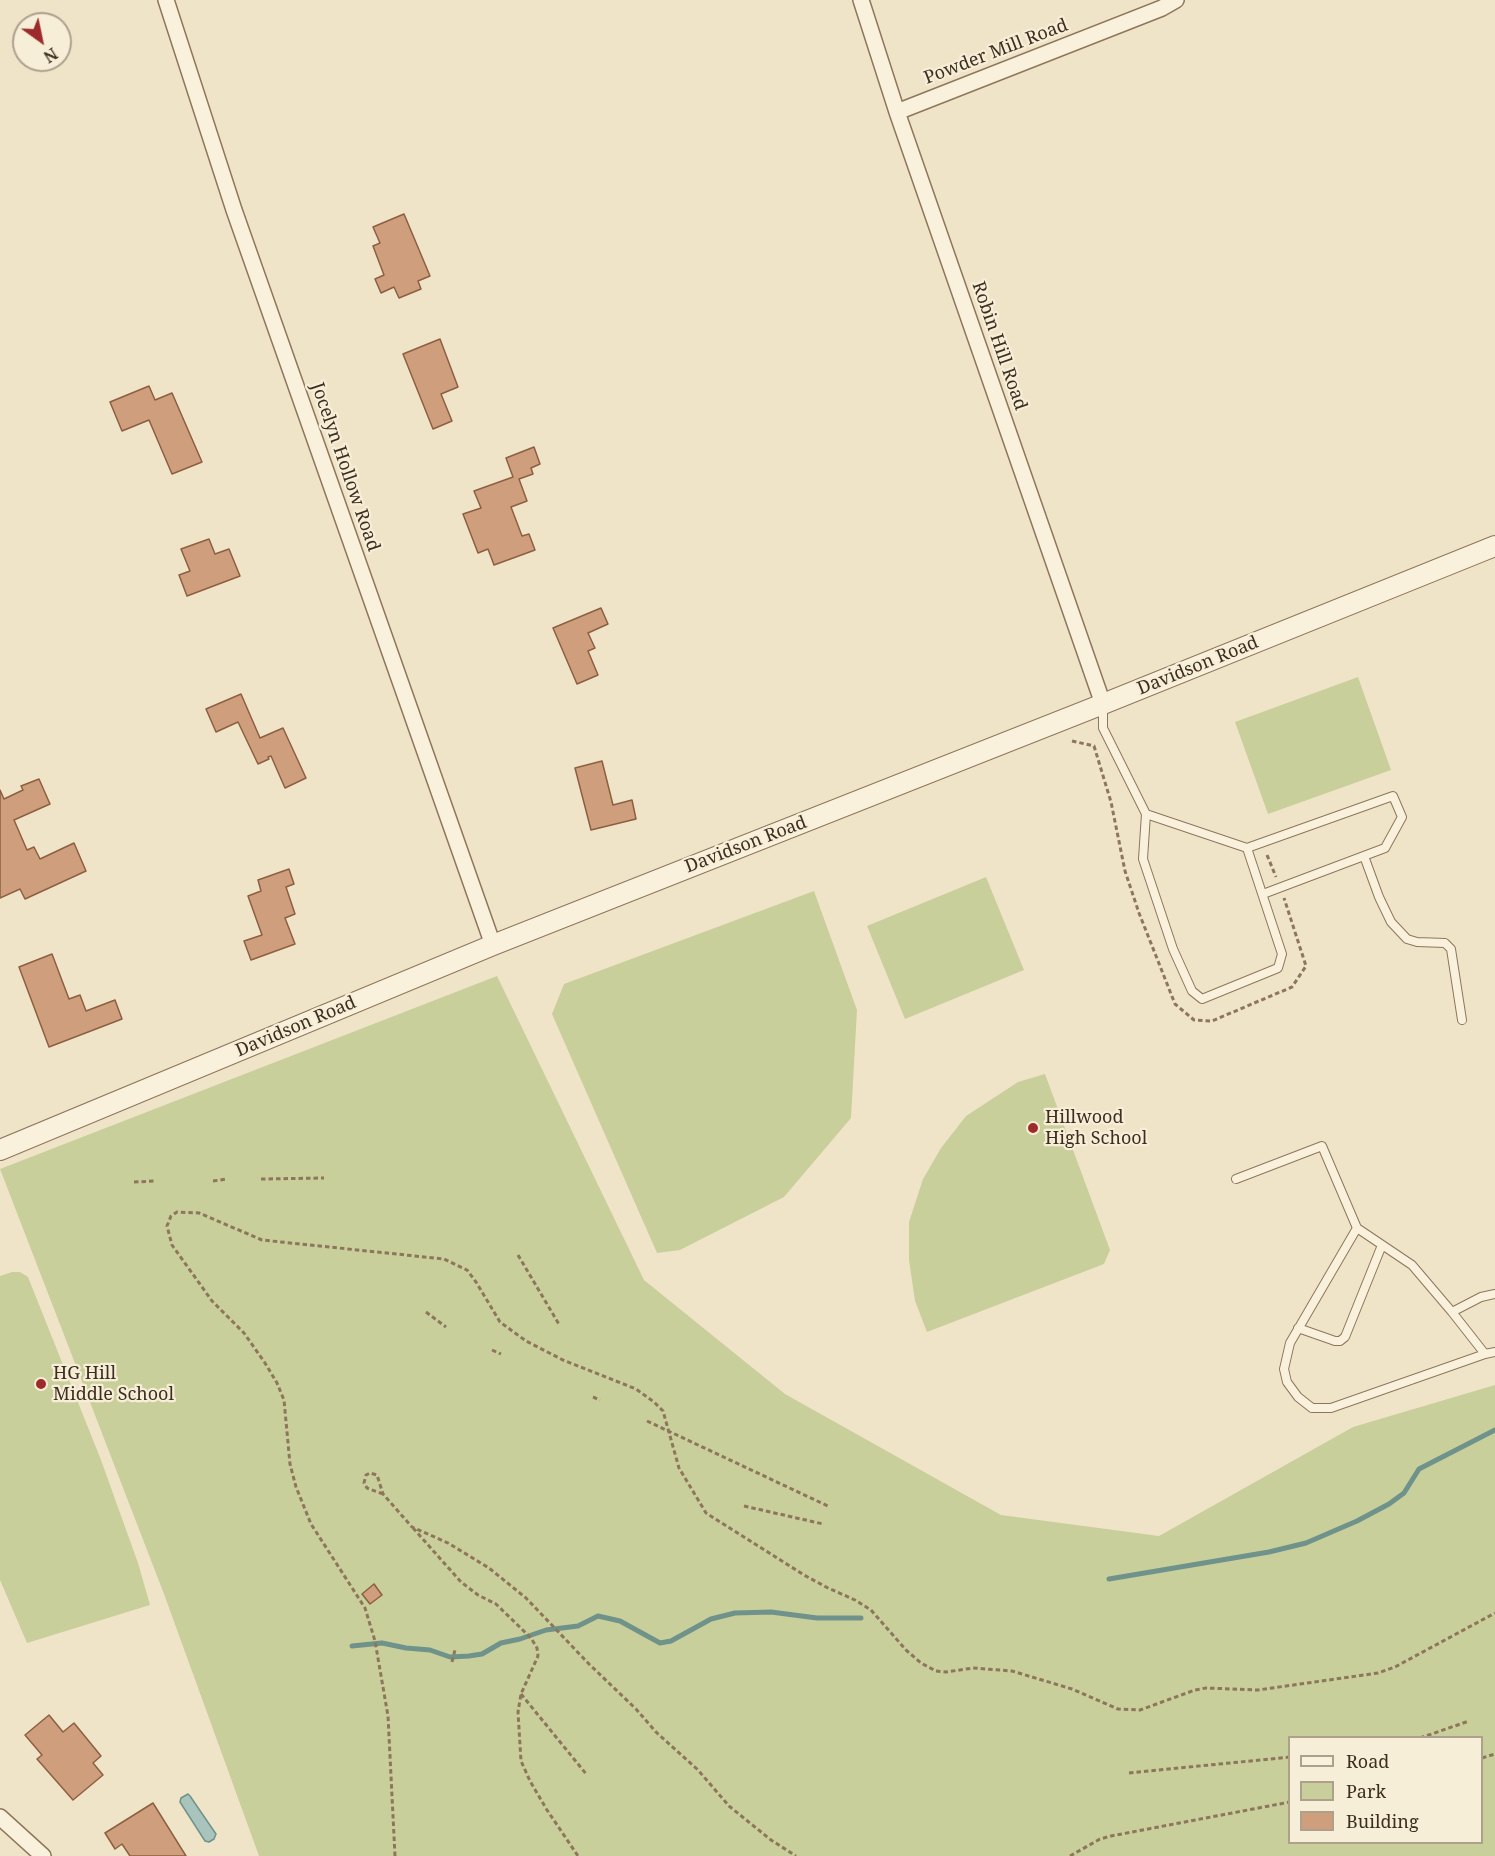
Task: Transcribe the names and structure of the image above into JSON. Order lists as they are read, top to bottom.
{
  "streets": {
    "street": [
      "Powder Mill Road",
      "Robin Hill Road",
      "Jocelyn Hollow Road",
      "Davidson Road"
    ]
  },
  "crossings": [
    ["Powder Mill Road", "Robin Hill Road"],
    ["Robin Hill Road", "Davidson Road"],
    ["Jocelyn Hollow Road", "Davidson Road"]
  ],
  "places": ["Hillwood High School", "HG Hill Middle School"],
  "legend": ["Road", "Park", "Building"],
  "north": "bottom right"
}
